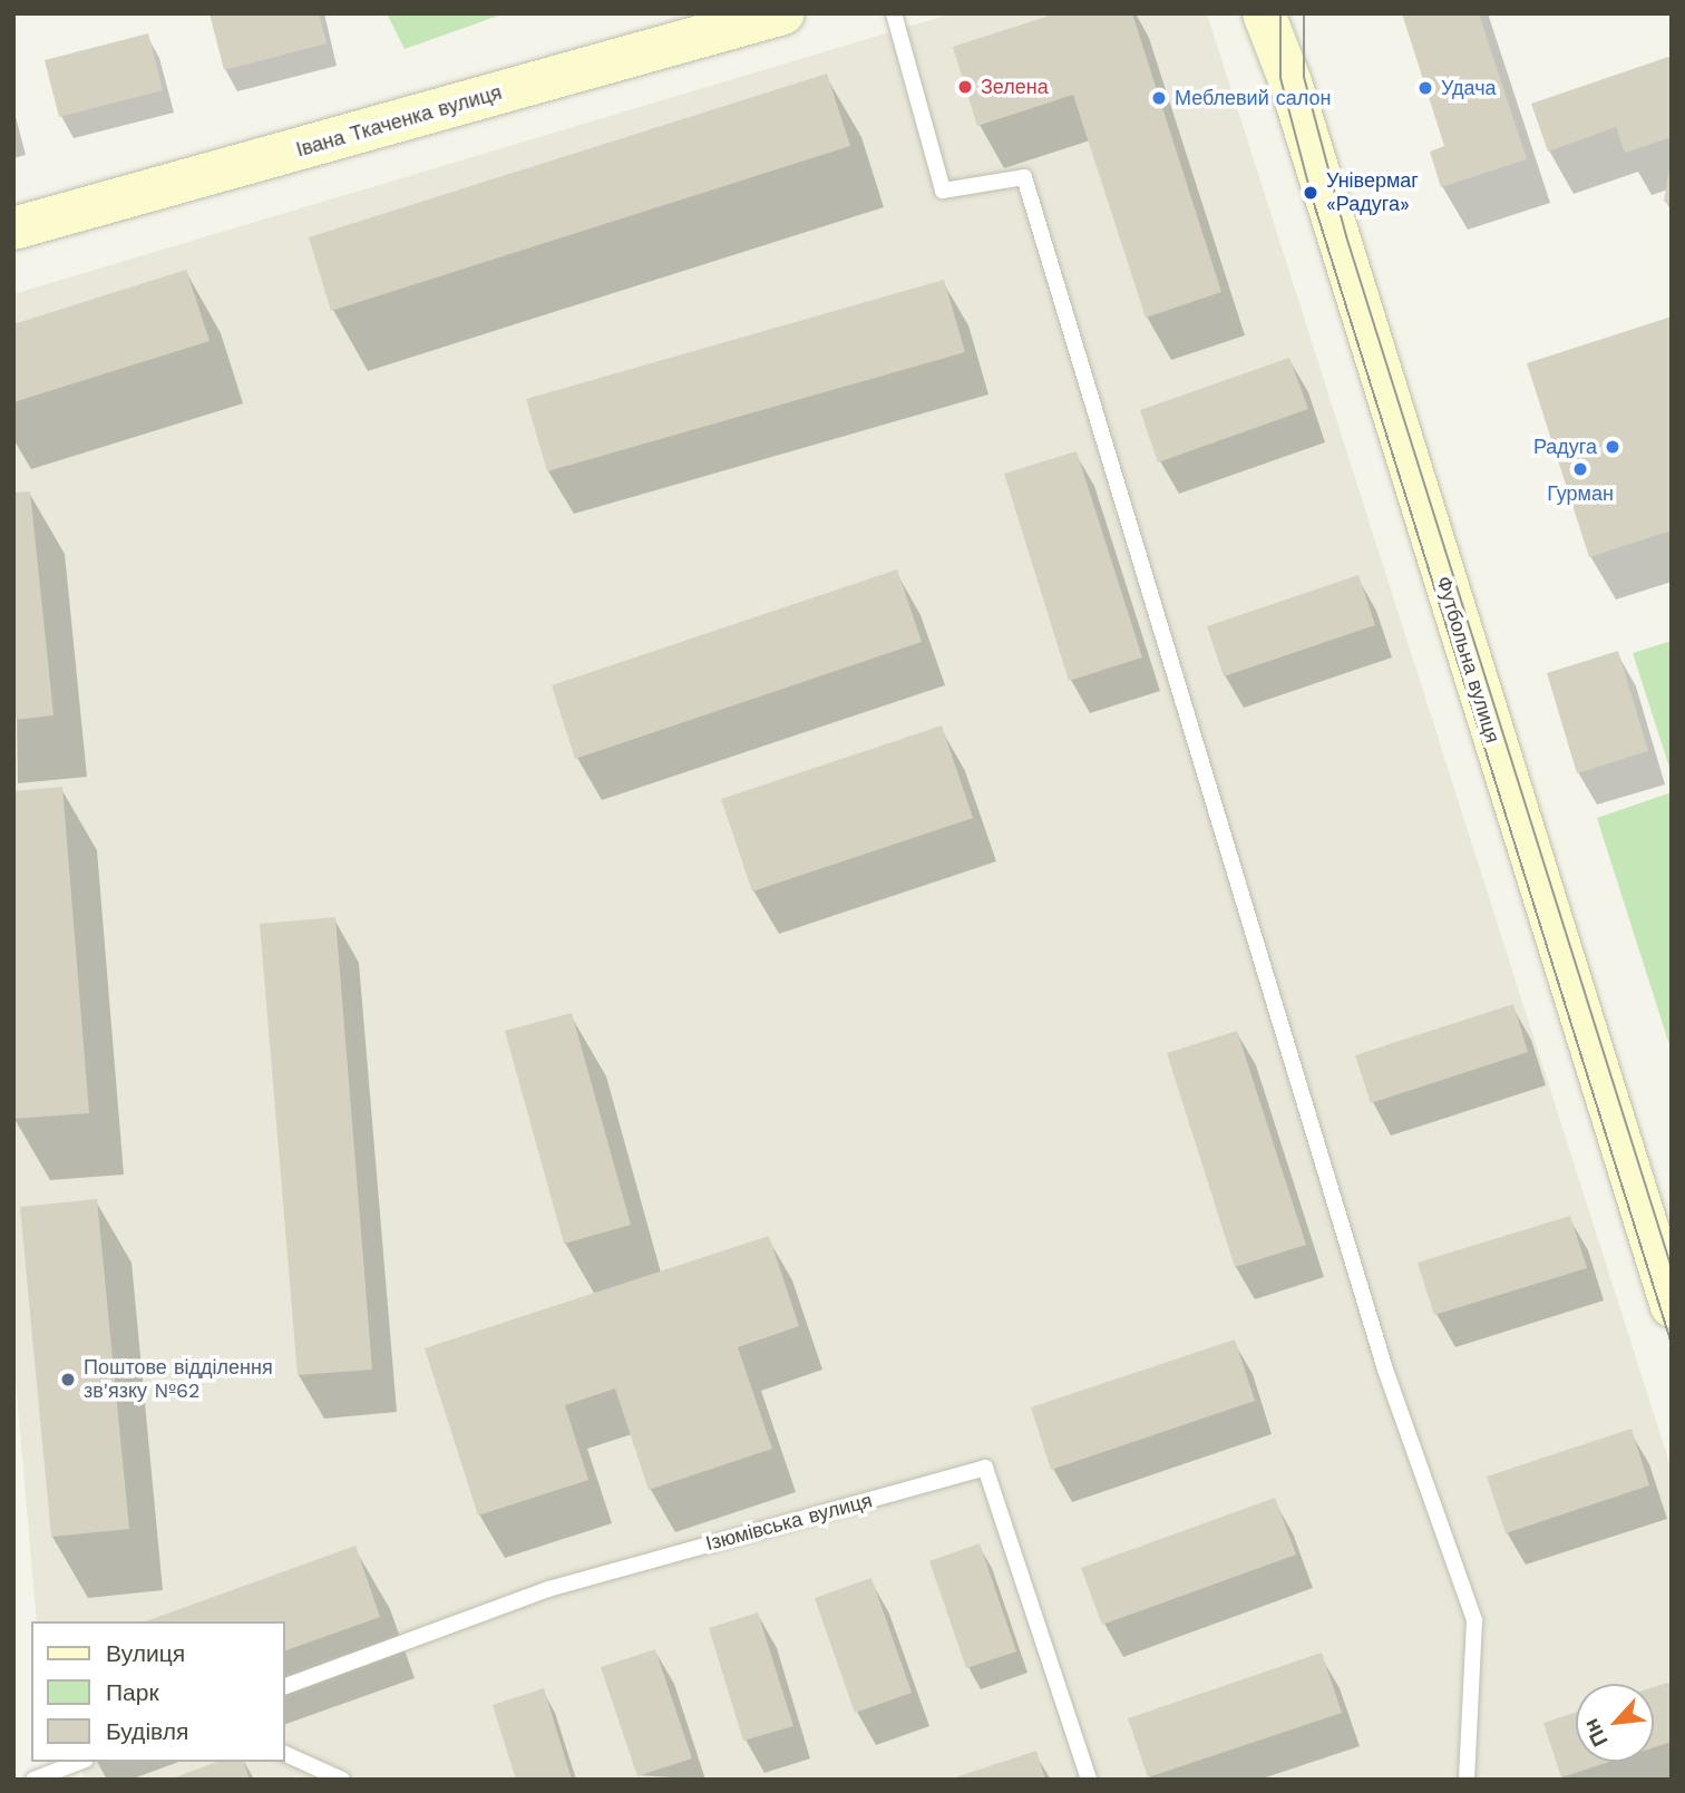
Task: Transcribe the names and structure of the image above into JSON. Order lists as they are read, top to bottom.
{
  "streets": {
    "street": ["Івана Ткаченка вулиця", "Футбольна вулиця"],
    "lane": ["Ізюмівська вулиця"]
  },
  "places": [
    "Зелена",
    "Удача",
    "Меблевий салон",
    "Універмаг «Радуга»",
    "Радуга",
    "Гурман",
    "Поштове відділення зв'язку №62"
  ],
  "legend": ["Вулиця", "Парк", "Будівля"],
  "north": "bottom left"
}
